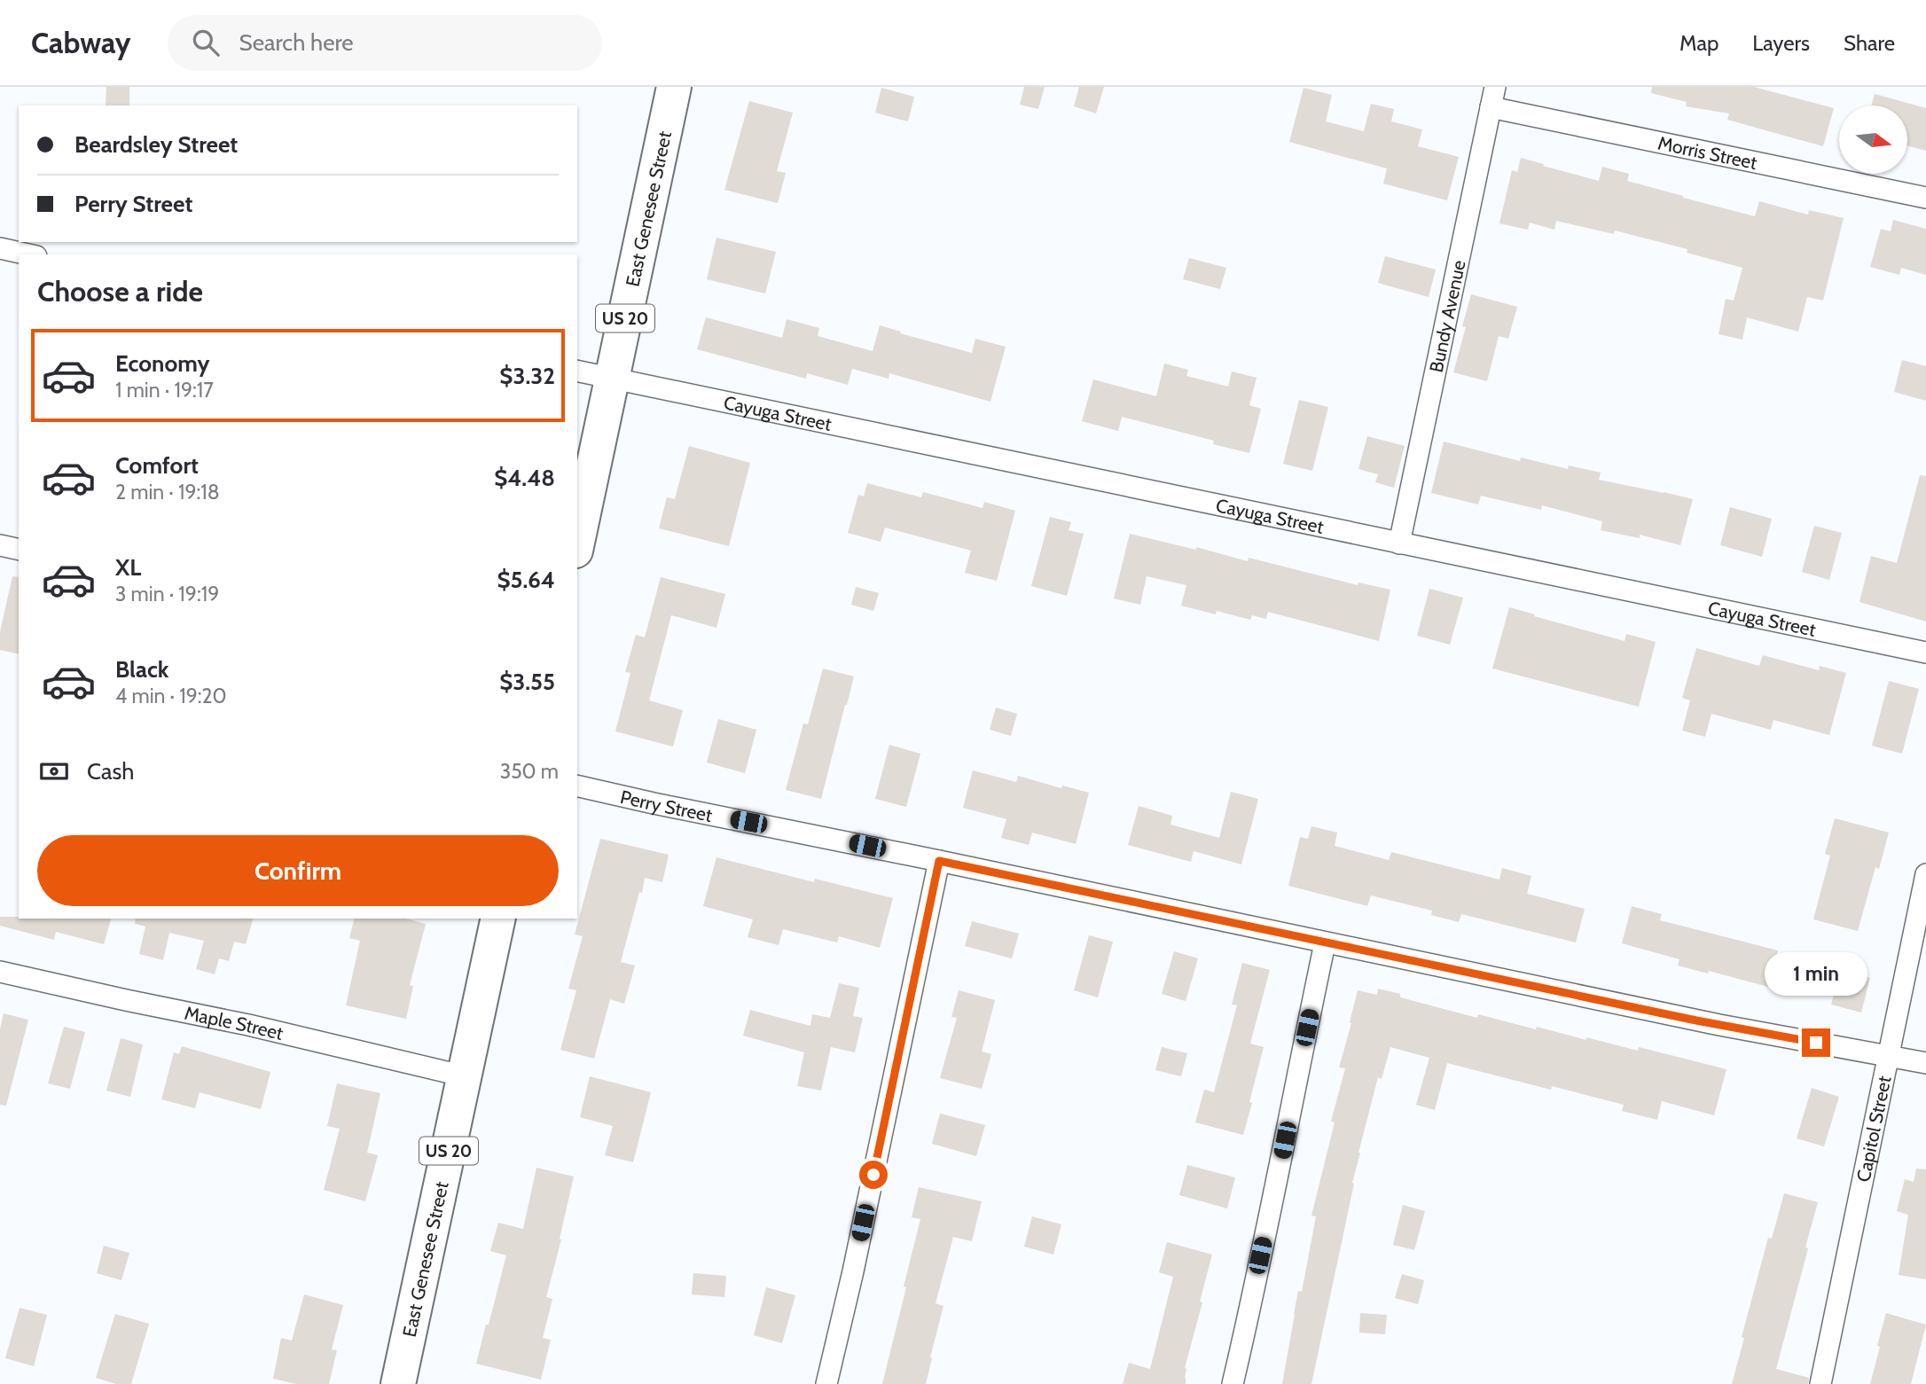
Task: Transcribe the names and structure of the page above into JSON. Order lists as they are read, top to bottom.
{
  "streets": {
    "highway": ["East Genesee Street", "US 20"],
    "street": [
      "Morris Street",
      "Bundy Avenue",
      "Cayuga Street",
      "Perry Street",
      "Maple Street",
      "Capitol Street"
    ]
  },
  "crossings": [
    ["Morris Street", "Bundy Avenue"],
    ["East Genesee Street", "Cayuga Street"],
    ["East Genesee Street", "Maple Street"],
    ["Bundy Avenue", "Cayuga Street"],
    ["Perry Street", "Capitol Street"]
  ],
  "north": "right",
  "page": {
    "header": "Cabway",
    "search": "Search here",
    "nav": ["Map", "Layers", "Share"],
    "banner": ["Beardsley Street", "Perry Street"],
    "heading": "Choose a ride",
    "list": [
      {
        "name": "Economy",
        "note": "1 min · 19:17",
        "value": "$3.32"
      },
      {
        "name": "Comfort",
        "note": "2 min · 19:18",
        "value": "$4.48"
      },
      {
        "name": "XL",
        "note": "3 min · 19:19",
        "value": "$5.64"
      },
      {
        "name": "Black",
        "note": "4 min · 19:20",
        "value": "$3.55"
      }
    ],
    "pay": ["Cash", "350 m"],
    "buttons": "Confirm",
    "bubble": "1 min"
  }
}
